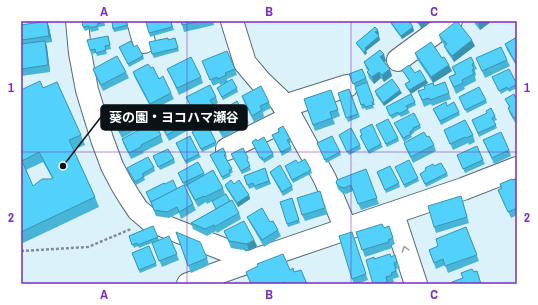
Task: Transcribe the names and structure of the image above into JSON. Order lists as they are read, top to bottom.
{
  "places": ["葵の園・ヨコハマ瀬谷"],
  "grid": {
    "columns": ["A", "B", "C"],
    "rows": ["1", "2"]
  }
}
